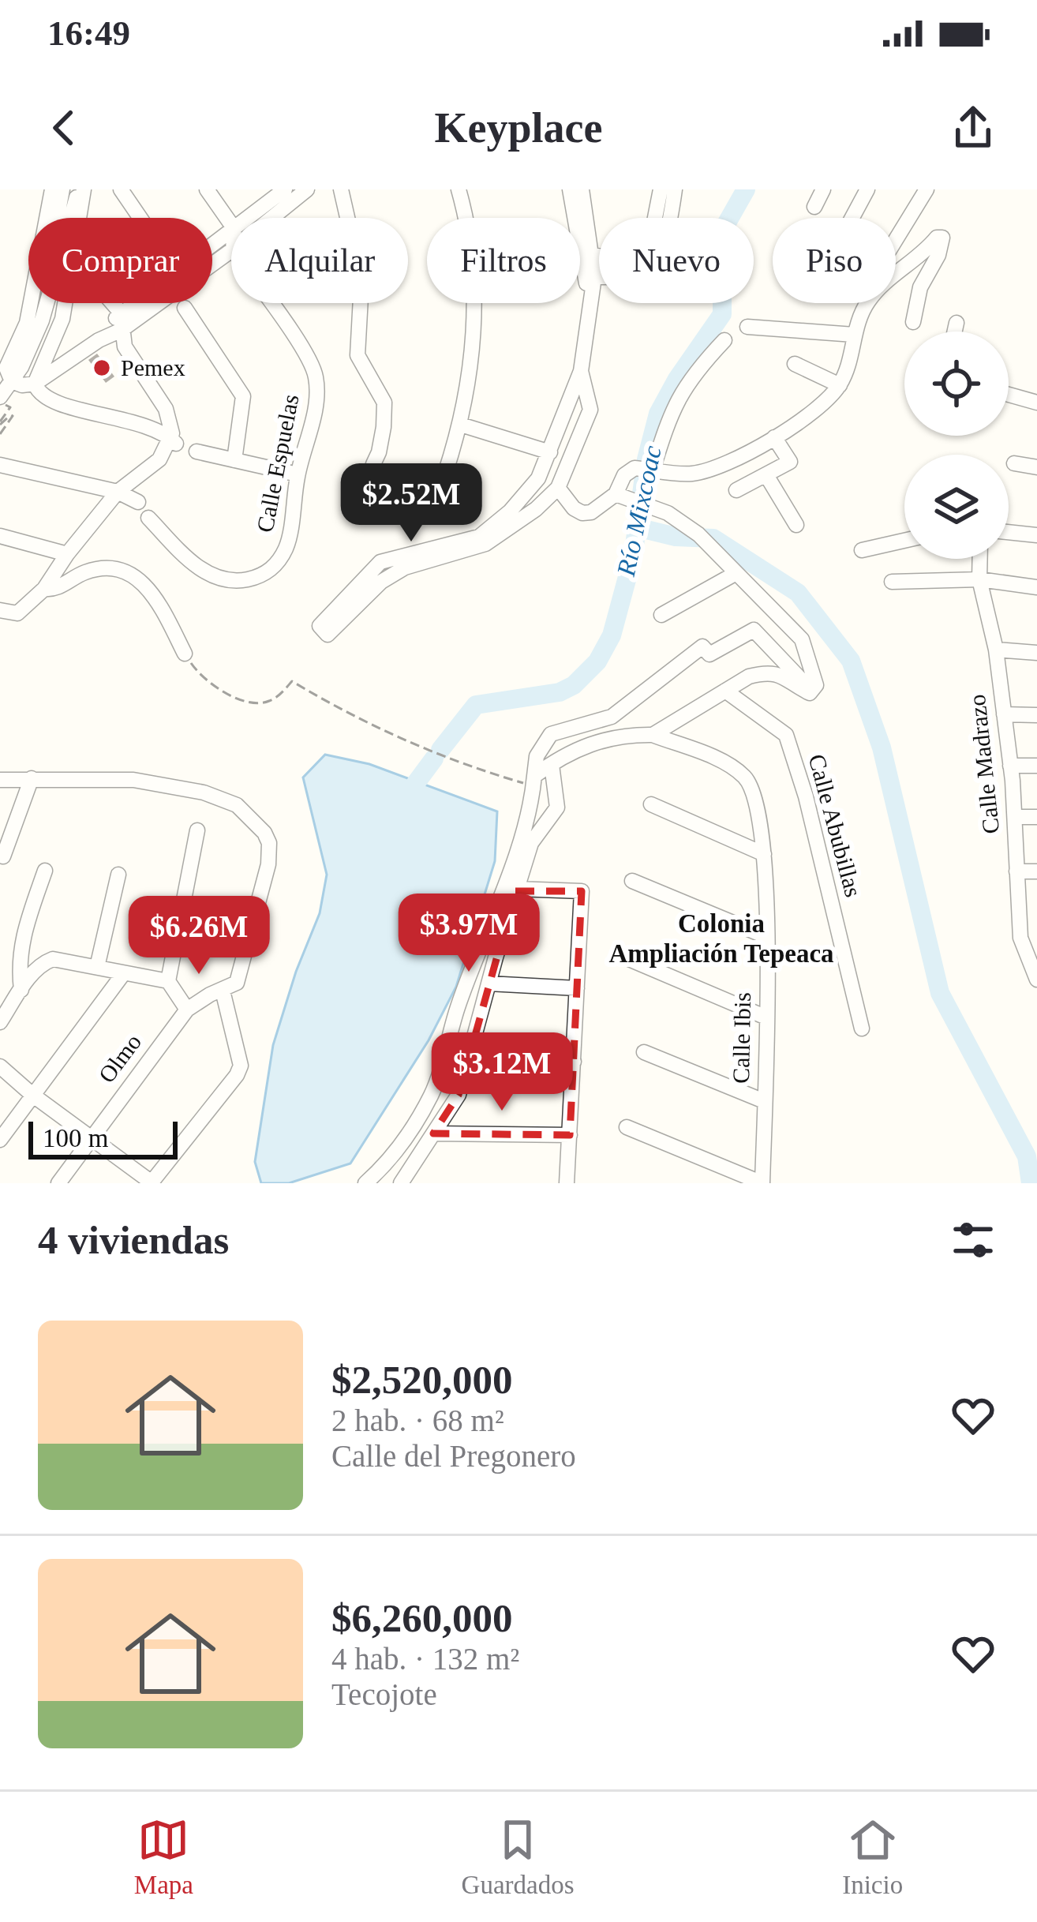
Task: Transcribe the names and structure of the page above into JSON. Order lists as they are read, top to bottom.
{
  "streets": {
    "street": [
      "Calle Espuelas",
      "Calle Madrazo",
      "Calle Abubillas",
      "Calle Ibis",
      "Olmo"
    ]
  },
  "districts": ["Colonia Ampliación Tepeaca"],
  "water": ["Río Mixcoac"],
  "places": ["Pemex"],
  "scale_bar": "100 m",
  "page": {
    "status": "16:49",
    "header": "Keyplace",
    "chip": [
      "Comprar",
      "Alquilar",
      "Filtros",
      "Nuevo",
      "Piso"
    ],
    "price": [
      "$2.52M",
      "$3.97M",
      "$6.26M",
      "$3.12M"
    ],
    "scale": "100 m",
    "heading": "4 viviendas",
    "list": [
      {
        "name": "$2,520,000",
        "note": "2 hab. · 68 m² · Calle del Pregonero"
      },
      {
        "name": "$6,260,000",
        "note": "4 hab. · 132 m² · Tecojote"
      }
    ],
    "tabs": ["Mapa", "Guardados", "Inicio"]
  }
}
